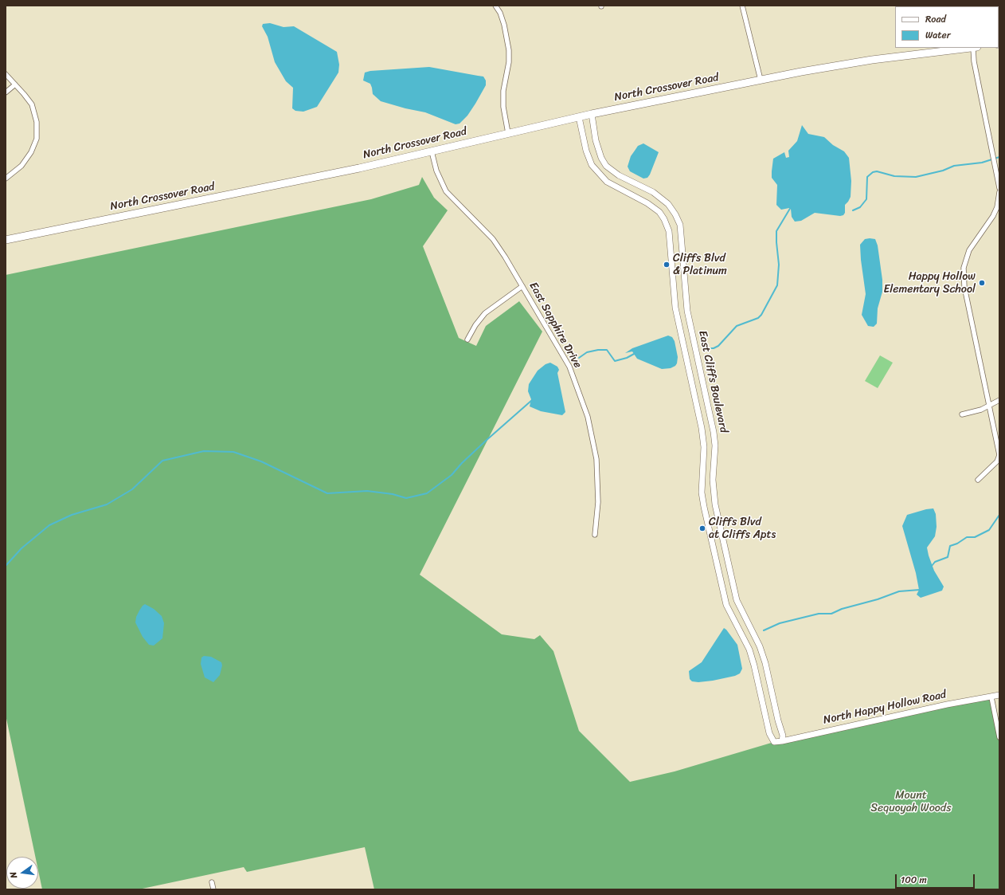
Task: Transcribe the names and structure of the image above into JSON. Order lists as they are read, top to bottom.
{
  "streets": {
    "main road": ["North Crossover Road"],
    "street": ["East Sapphire Drive", "East Cliffs Boulevard", "North Happy Hollow Road"]
  },
  "crossings": [
    ["North Crossover Road", "East Sapphire Drive"],
    ["North Crossover Road", "East Cliffs Boulevard"],
    ["East Cliffs Boulevard", "North Happy Hollow Road"]
  ],
  "parks": ["Mount Sequoyah Woods"],
  "places": ["Cliffs Blvd & Platinum", "Happy Hollow Elementary School", "Cliffs Blvd at Cliffs Apts"],
  "legend": ["Road", "Water"],
  "scale_bar": "100 m",
  "north": "left"
}
